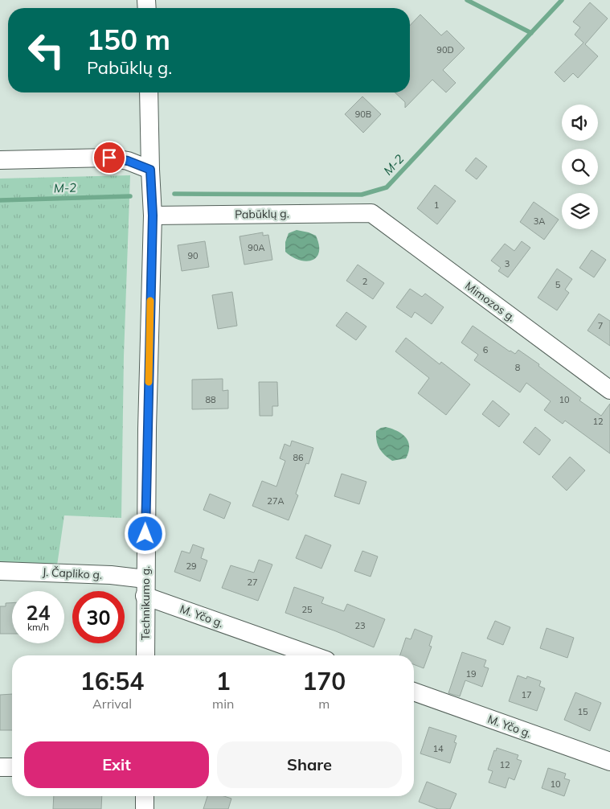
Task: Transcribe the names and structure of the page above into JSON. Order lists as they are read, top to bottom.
{
  "streets": {
    "street": [
      "Pabūklų g.",
      "Mimozos g.",
      "J. Čapliko g.",
      "Technikumo g.",
      "M. Yčo g."
    ]
  },
  "crossings": [
    ["Pabūklų g.", "Mimozos g."],
    ["Pabūklų g.", "Technikumo g."],
    ["J. Čapliko g.", "Technikumo g."],
    ["J. Čapliko g.", "M. Yčo g."],
    ["Technikumo g.", "M. Yčo g."]
  ],
  "water": ["M-2"],
  "house_numbers": [
    "90D",
    "90B",
    "1",
    "3A",
    "90A",
    "90",
    "3",
    "2",
    "5",
    "7",
    "6",
    "8",
    "88",
    "10",
    "12",
    "86",
    "27A",
    "29",
    "27",
    "25",
    "23",
    "19",
    "17",
    "15",
    "14",
    "12",
    "10"
  ],
  "page": {
    "turn": ["150 m", "Pabūklų g."],
    "speed": "24 km/h",
    "limit": "30",
    "eta": [
      "16:54",
      "Arrival",
      "1",
      "min",
      "170",
      "m"
    ],
    "buttons": ["Exit", "Share"]
  }
}
